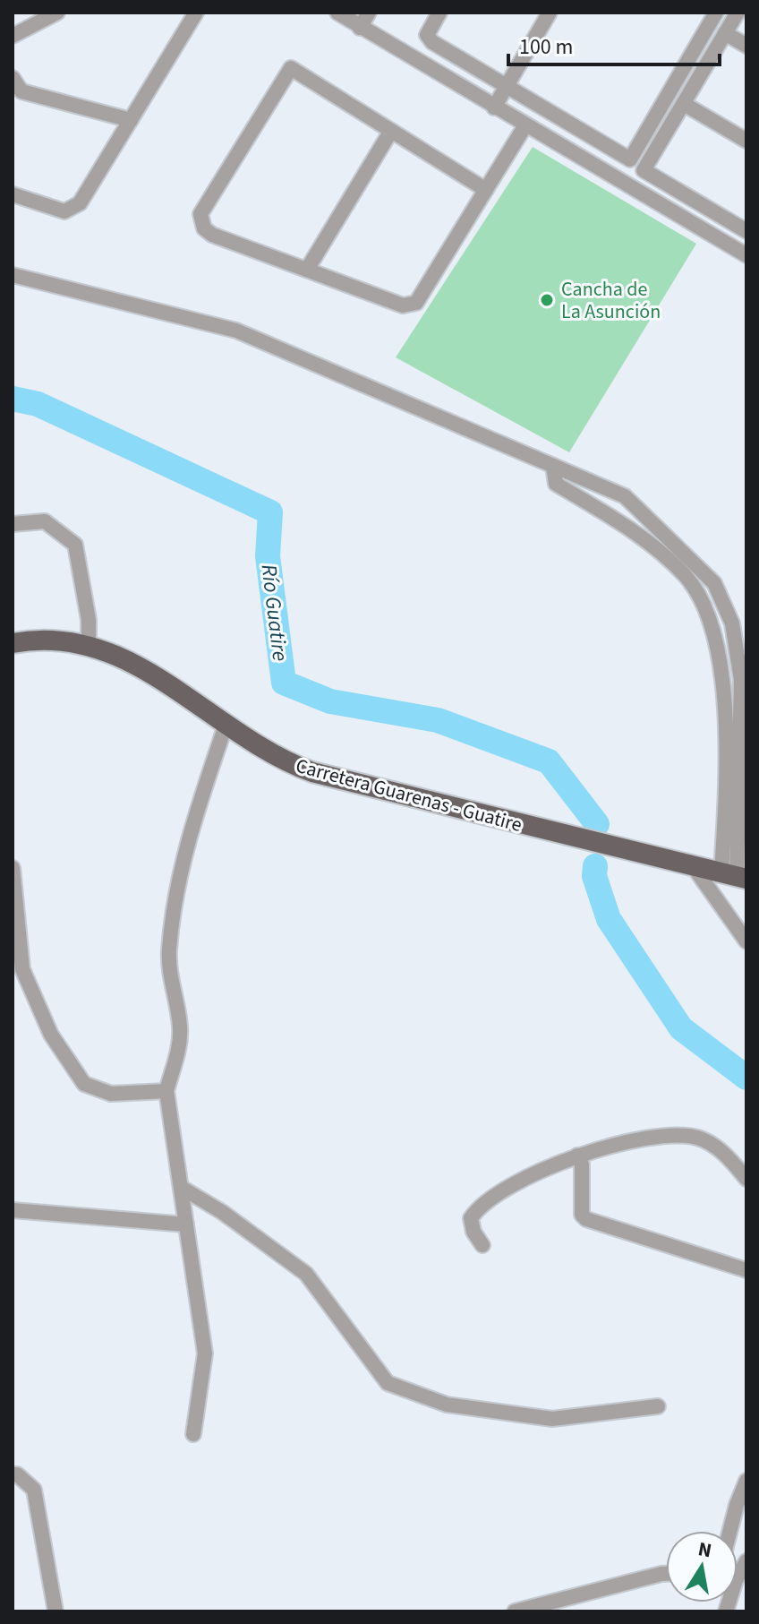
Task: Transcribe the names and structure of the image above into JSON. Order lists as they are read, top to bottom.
{
  "streets": {
    "main road": ["Carretera Guarenas - Guatire"]
  },
  "water": ["Río Guatire"],
  "places": ["Cancha de La Asunción"],
  "scale_bar": "100 m",
  "north": "top"
}
